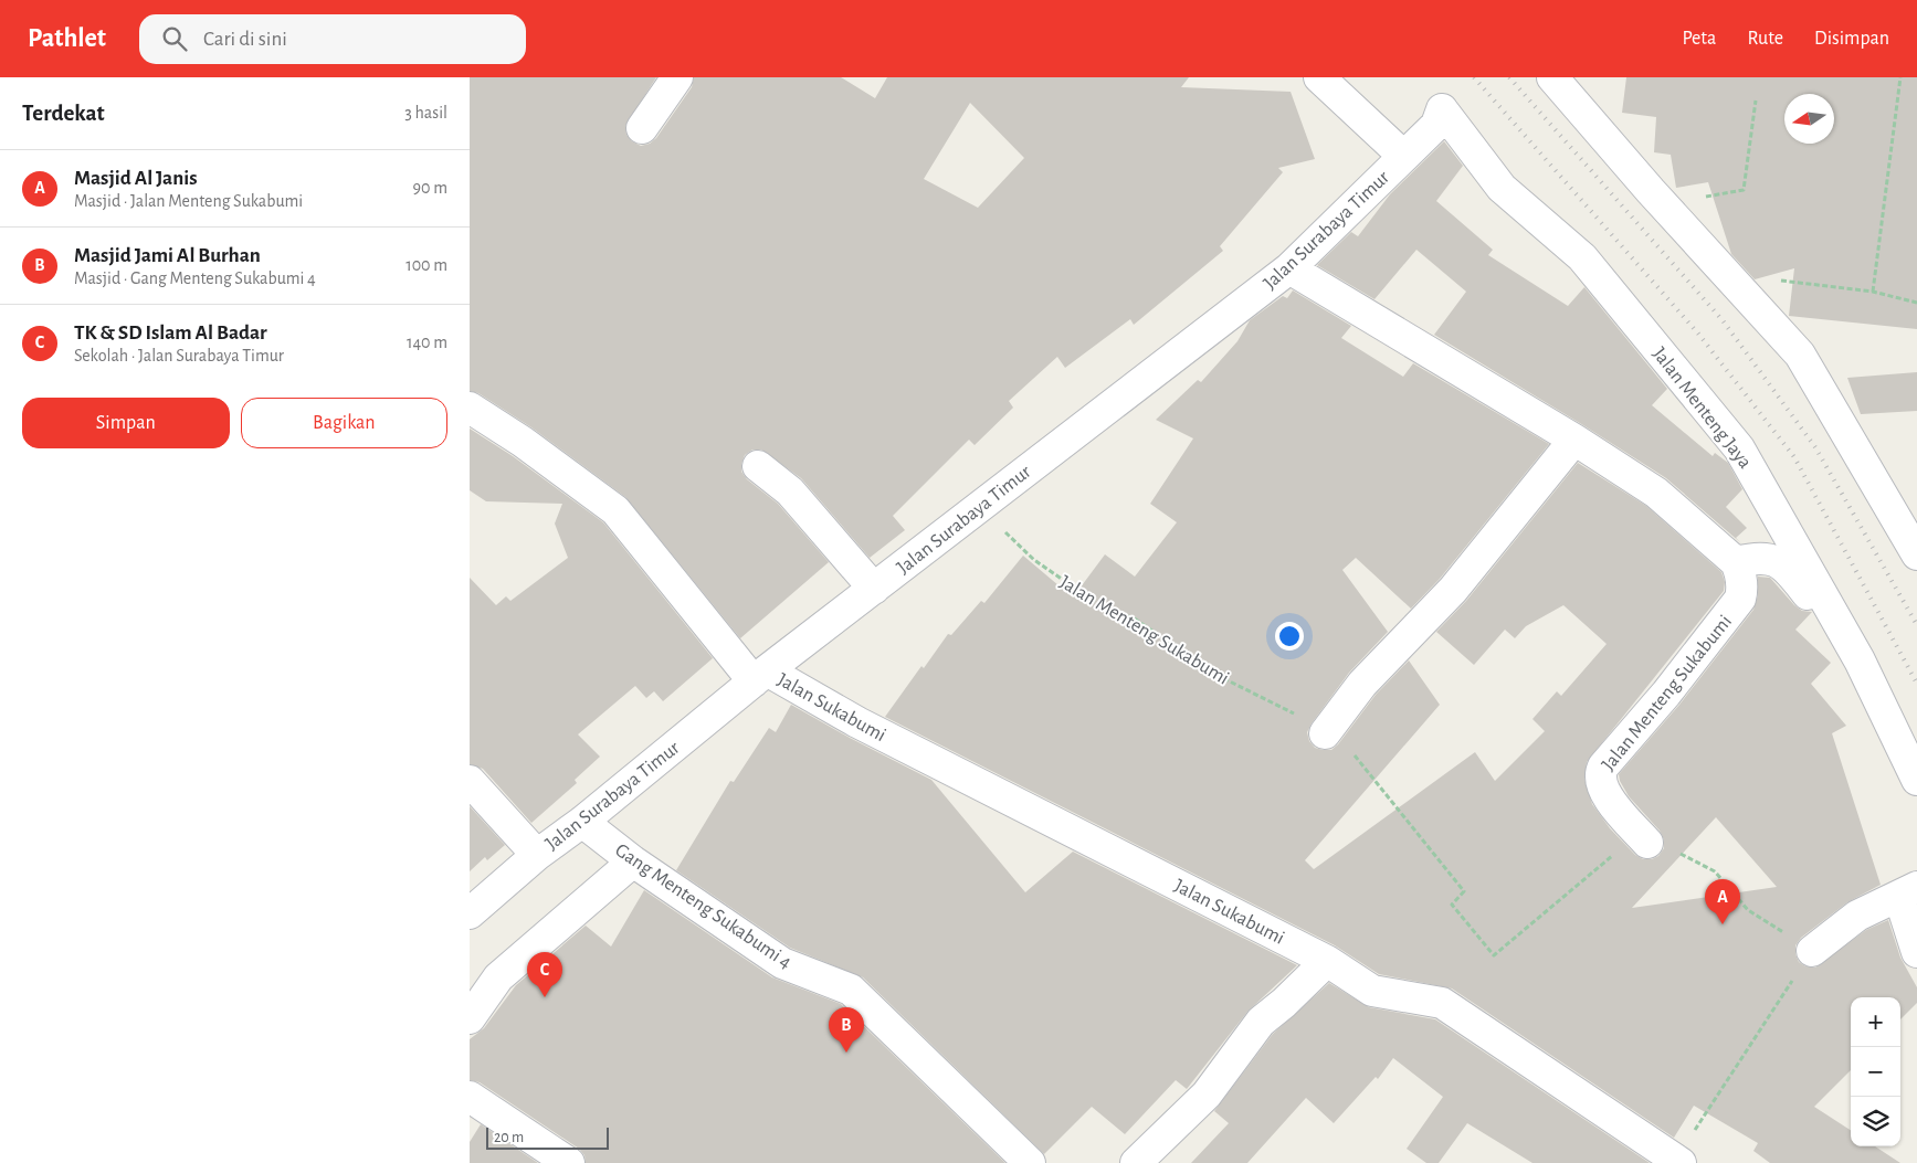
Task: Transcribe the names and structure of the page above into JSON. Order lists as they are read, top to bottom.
{
  "streets": {
    "street": [
      "Jalan Surabaya Timur",
      "Jalan Menteng Jaya",
      "Jalan Menteng Sukabumi",
      "Jalan Sukabumi",
      "Gang Menteng Sukabumi 4"
    ]
  },
  "crossings": [
    ["Jalan Surabaya Timur", "Jalan Menteng Jaya"],
    ["Jalan Surabaya Timur", "Jalan Menteng Sukabumi"],
    ["Jalan Surabaya Timur", "Jalan Sukabumi"],
    ["Jalan Surabaya Timur", "Gang Menteng Sukabumi 4"]
  ],
  "scale_bar": "20 m",
  "north": "left",
  "page": {
    "header": "Pathlet",
    "search": "Cari di sini",
    "nav": ["Peta", "Rute", "Disimpan"],
    "heading": ["Terdekat", "3 hasil"],
    "list": [
      {
        "mark": "A",
        "name": "Masjid Al Janis",
        "note": "Masjid · Jalan Menteng Sukabumi",
        "value": "90 m"
      },
      {
        "mark": "B",
        "name": "Masjid Jami Al Burhan",
        "note": "Masjid · Gang Menteng Sukabumi 4",
        "value": "100 m"
      },
      {
        "mark": "C",
        "name": "TK & SD Islam Al Badar",
        "note": "Sekolah · Jalan Surabaya Timur",
        "value": "140 m"
      }
    ],
    "buttons": ["Simpan", "Bagikan"],
    "pins": ["A", "C", "B"],
    "map_buttons": ["+", "−"],
    "scale": "20 m"
  }
}
